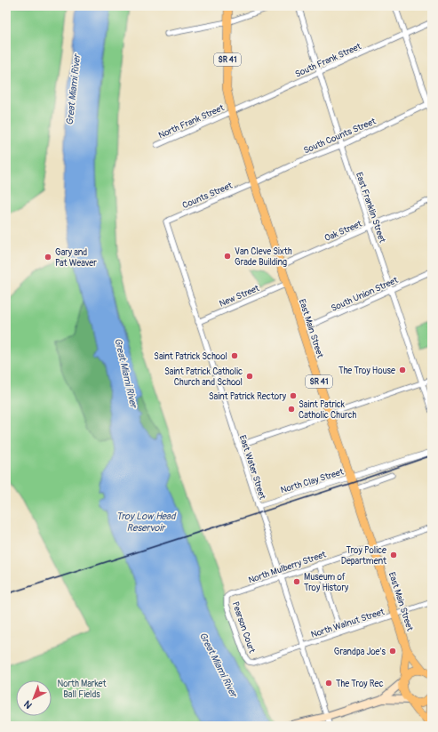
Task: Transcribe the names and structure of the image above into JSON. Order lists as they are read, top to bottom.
{
  "streets": {
    "main road": ["SR 41", "East Main Street"],
    "street": [
      "South Frank Street",
      "North Frank Street",
      "South Counts Street",
      "Counts Street",
      "East Franklin Street",
      "Oak Street",
      "South Union Street",
      "New Street",
      "East Water Street",
      "North Clay Street",
      "North Mulberry Street",
      "North Walnut Street",
      "Pearson Court"
    ]
  },
  "crossings": [
    ["South Frank Street", "North Frank Street"],
    ["South Frank Street", "East Franklin Street"],
    ["South Frank Street", "East Main Street"],
    ["North Frank Street", "East Main Street"],
    ["South Counts Street", "Counts Street"],
    ["South Counts Street", "East Franklin Street"],
    ["South Counts Street", "East Main Street"],
    ["Counts Street", "East Main Street"],
    ["Counts Street", "East Water Street"],
    ["East Franklin Street", "Oak Street"],
    ["East Franklin Street", "South Union Street"],
    ["Oak Street", "East Main Street"],
    ["South Union Street", "East Main Street"],
    ["New Street", "East Main Street"],
    ["New Street", "East Water Street"],
    ["East Main Street", "North Clay Street"],
    ["East Main Street", "North Mulberry Street"],
    ["East Main Street", "North Walnut Street"],
    ["East Water Street", "North Clay Street"],
    ["East Water Street", "North Mulberry Street"],
    ["East Water Street", "North Walnut Street"],
    ["North Mulberry Street", "Pearson Court"],
    ["North Walnut Street", "Pearson Court"]
  ],
  "water": ["Great Miami River", "Troy Low Head Reservoir"],
  "parks": ["North Market Ball Fields"],
  "places": [
    "Van Cleve Sixth Grade Building",
    "Gary and Pat Weaver",
    "Saint Patrick School",
    "The Troy House",
    "Saint Patrick Catholic Church and School",
    "Saint Patrick Rectory",
    "Saint Patrick Catholic Church",
    "Troy Police Department",
    "Museum of Troy History",
    "Grandpa Joe's",
    "The Troy Rec"
  ],
  "north": "bottom left"
}
